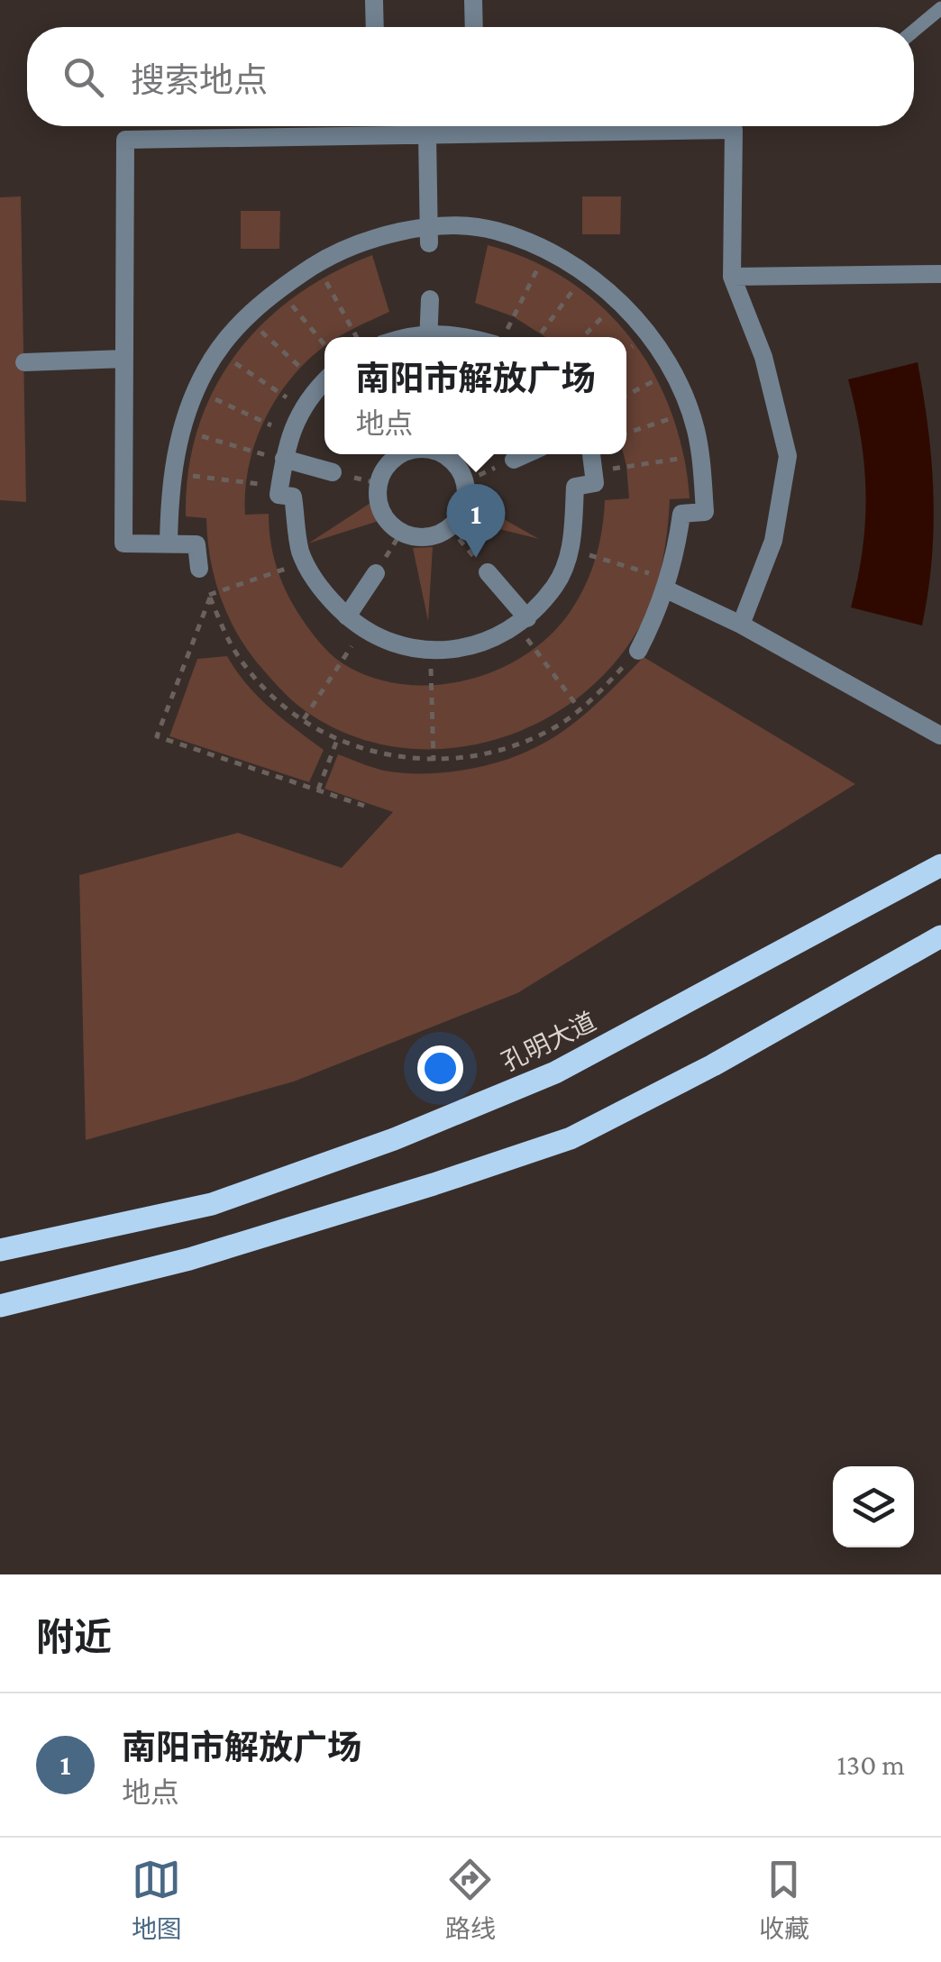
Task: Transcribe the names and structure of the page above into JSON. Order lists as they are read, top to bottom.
{
  "streets": {
    "main road": ["孔明大道"]
  },
  "page": {
    "search": "搜索地点",
    "popup": ["南阳市解放广场", "地点"],
    "pins": "1",
    "heading": "附近",
    "list": [
      {
        "mark": "1",
        "name": "南阳市解放广场",
        "note": "地点",
        "value": "130 m"
      }
    ],
    "nav": ["地图", "路线", "收藏"]
  }
}
